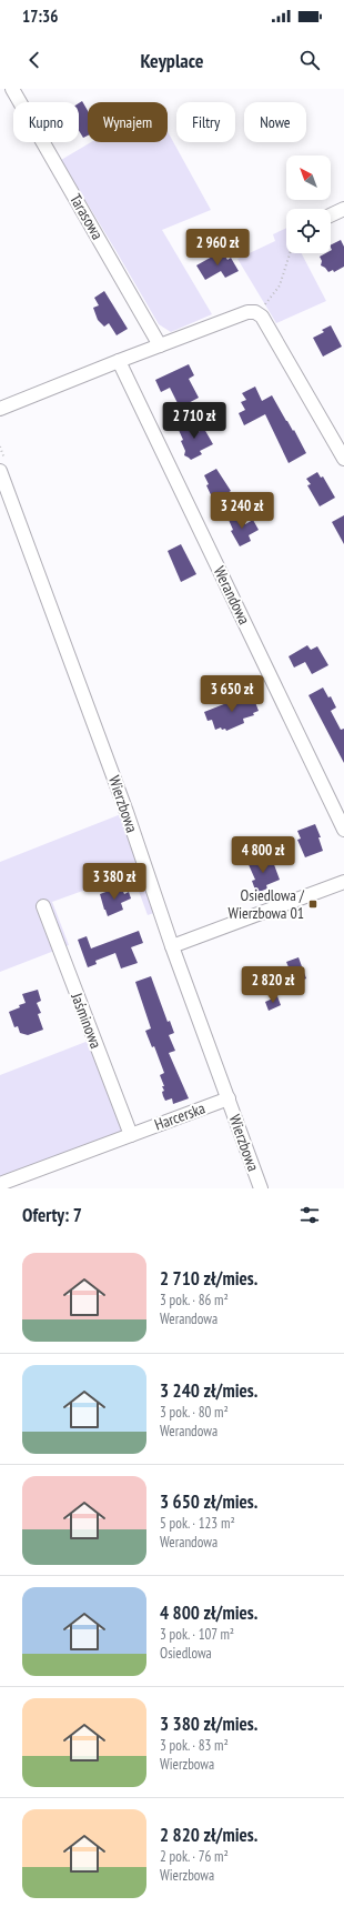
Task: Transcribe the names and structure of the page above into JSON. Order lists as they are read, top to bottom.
{
  "streets": {
    "street": [
      "Tarasowa",
      "Werandowa",
      "Wierzbowa",
      "Jaśminowa",
      "Harcerska"
    ]
  },
  "crossings": [
    ["Wierzbowa", "Harcerska"],
    ["Jaśminowa", "Harcerska"]
  ],
  "places": {
    "transit": ["Osiedlowa / Wierzbowa 01"]
  },
  "north": "top left",
  "page": {
    "status": "17:36",
    "header": "Keyplace",
    "chip": [
      "Kupno",
      "Wynajem",
      "Filtry",
      "Nowe"
    ],
    "price": [
      "2 960 zł",
      "2 710 zł",
      "3 240 zł",
      "3 650 zł",
      "4 800 zł",
      "3 380 zł",
      "2 820 zł"
    ],
    "heading": "Oferty: 7",
    "list": [
      {
        "name": "2 710 zł/mies.",
        "note": "3 pok. · 86 m² · Werandowa"
      },
      {
        "name": "3 240 zł/mies.",
        "note": "3 pok. · 80 m² · Werandowa"
      },
      {
        "name": "3 650 zł/mies.",
        "note": "5 pok. · 123 m² · Werandowa"
      },
      {
        "name": "4 800 zł/mies.",
        "note": "3 pok. · 107 m² · Osiedlowa"
      },
      {
        "name": "3 380 zł/mies.",
        "note": "3 pok. · 83 m² · Wierzbowa"
      },
      {
        "name": "2 820 zł/mies.",
        "note": "2 pok. · 76 m² · Wierzbowa"
      }
    ]
  }
}
